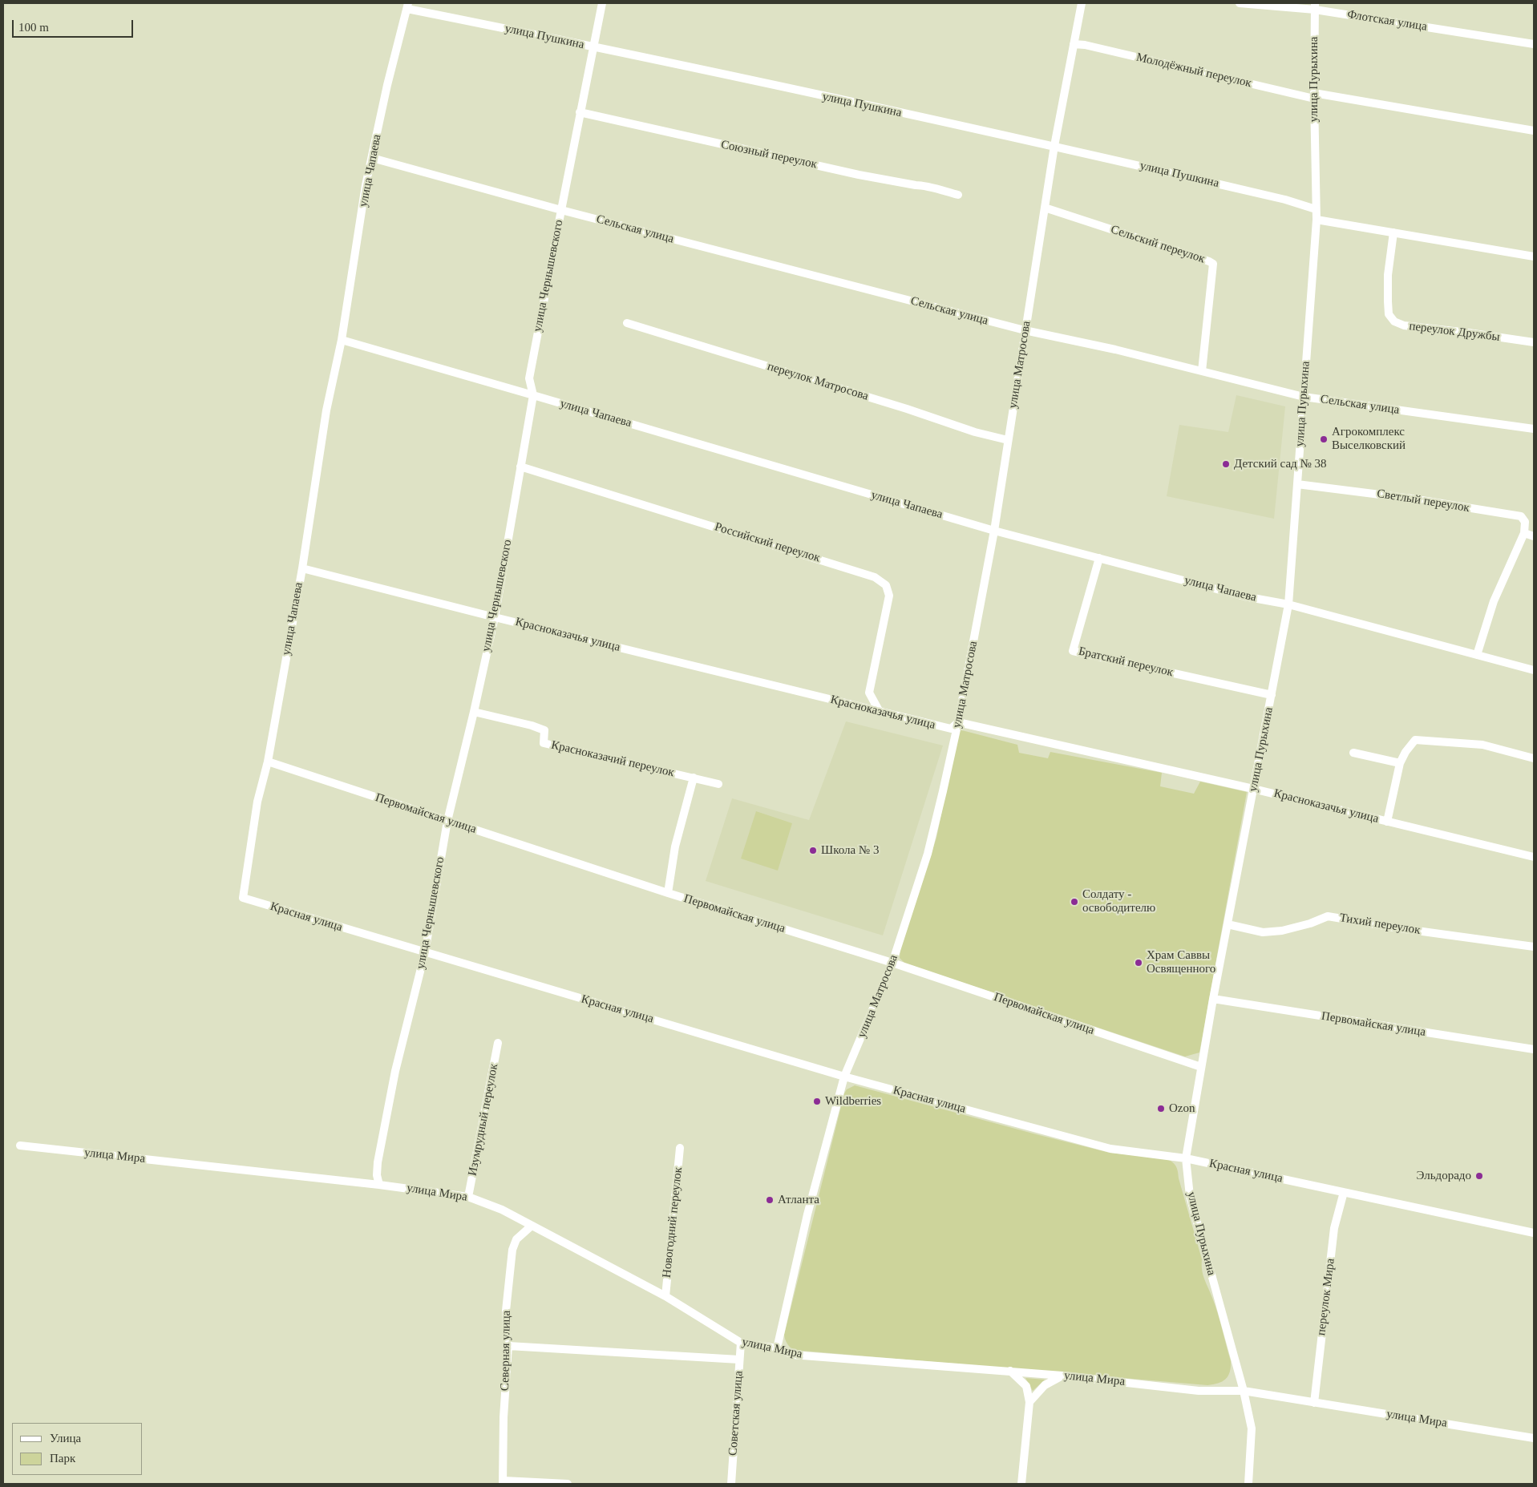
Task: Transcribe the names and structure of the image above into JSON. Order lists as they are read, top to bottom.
{
  "streets": {
    "street": [
      "Флотская улица",
      "улица Пушкина",
      "Молодёжный переулок",
      "улица Пурыхина",
      "Союзный переулок",
      "улица Чапаева",
      "Сельская улица",
      "Сельский переулок",
      "улица Чернышевского",
      "переулок Дружбы",
      "улица Матросова",
      "переулок Матросова",
      "Светлый переулок",
      "Российский переулок",
      "Красноказачья улица",
      "Братский переулок",
      "Красноказачий переулок",
      "Первомайская улица",
      "Красная улица",
      "Тихий переулок",
      "Изумрудный переулок",
      "улица Мира",
      "Новогодний переулок",
      "переулок Мира",
      "Северная улица",
      "Советская улица"
    ]
  },
  "crossings": [
    ["Флотская улица", "улица Пурыхина"],
    ["улица Пушкина", "улица Пурыхина"],
    ["улица Пушкина", "улица Чапаева"],
    ["улица Пушкина", "улица Чернышевского"],
    ["улица Пушкина", "улица Матросова"],
    ["Молодёжный переулок", "улица Пурыхина"],
    ["Молодёжный переулок", "улица Матросова"],
    ["улица Пурыхина", "улица Чапаева"],
    ["улица Пурыхина", "Сельская улица"],
    ["улица Пурыхина", "Светлый переулок"],
    ["улица Пурыхина", "Красноказачья улица"],
    ["улица Пурыхина", "Братский переулок"],
    ["улица Пурыхина", "Первомайская улица"],
    ["улица Пурыхина", "Красная улица"],
    ["улица Пурыхина", "Тихий переулок"],
    ["улица Пурыхина", "улица Мира"],
    ["Союзный переулок", "улица Чернышевского"],
    ["улица Чапаева", "Сельская улица"],
    ["улица Чапаева", "улица Чернышевского"],
    ["улица Чапаева", "улица Матросова"],
    ["улица Чапаева", "Красноказачья улица"],
    ["улица Чапаева", "Братский переулок"],
    ["улица Чапаева", "Первомайская улица"],
    ["улица Чапаева", "Красная улица"],
    ["Сельская улица", "Сельский переулок"],
    ["Сельская улица", "улица Чернышевского"],
    ["Сельская улица", "улица Матросова"],
    ["Сельский переулок", "улица Матросова"],
    ["улица Чернышевского", "Российский переулок"],
    ["улица Чернышевского", "Красноказачья улица"],
    ["улица Чернышевского", "Красноказачий переулок"],
    ["улица Чернышевского", "Первомайская улица"],
    ["улица Чернышевского", "Красная улица"],
    ["улица Чернышевского", "улица Мира"],
    ["улица Матросова", "переулок Матросова"],
    ["улица Матросова", "Красноказачья улица"],
    ["улица Матросова", "Первомайская улица"],
    ["улица Матросова", "Красная улица"],
    ["улица Матросова", "улица Мира"],
    ["Российский переулок", "Красноказачья улица"],
    ["Красная улица", "переулок Мира"],
    ["Изумрудный переулок", "улица Мира"],
    ["улица Мира", "Новогодний переулок"],
    ["улица Мира", "переулок Мира"],
    ["улица Мира", "Северная улица"],
    ["улица Мира", "Советская улица"]
  ],
  "places": [
    "Агрокомплекс Выселковский",
    "Детский сад № 38",
    "Школа № 3",
    "Солдату - освободителю",
    "Храм Саввы Освященного",
    "Wildberries",
    "Ozon",
    "Эльдорадо",
    "Атланта"
  ],
  "legend": ["Улица", "Парк"],
  "scale_bar": "100 m"
}
